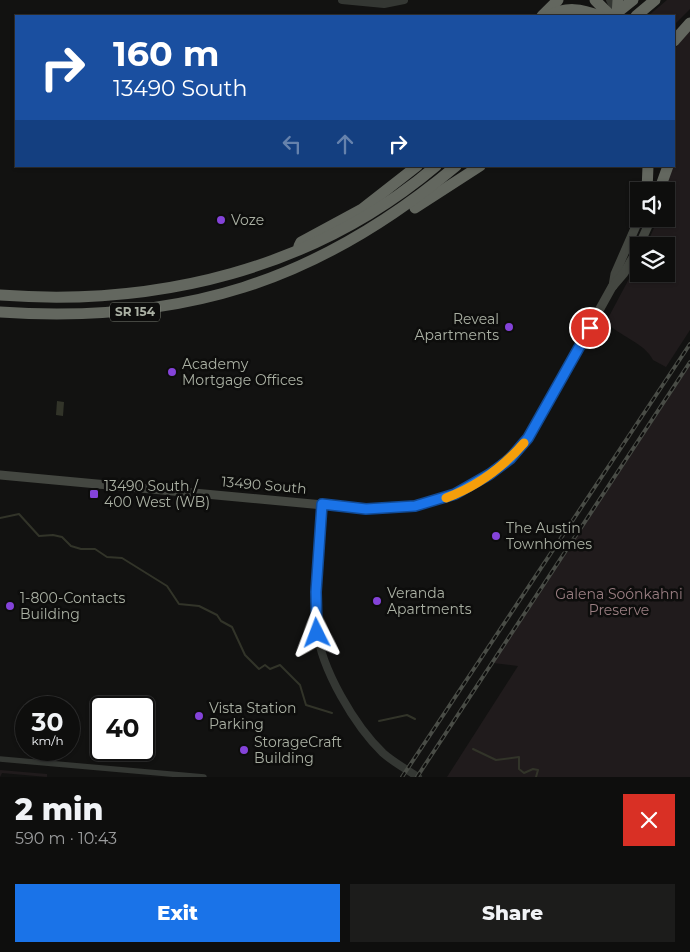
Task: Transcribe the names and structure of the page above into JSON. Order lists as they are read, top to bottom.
{
  "streets": {
    "highway": ["SR 154"],
    "main road": ["13490 South"]
  },
  "parks": ["Galena Soónkahni Preserve"],
  "places": {
    "other": [
      "Voze",
      "Reveal Apartments",
      "Academy Mortgage Offices",
      "The Austin Townhomes",
      "Veranda Apartments",
      "1-800-Contacts Building",
      "Vista Station Parking",
      "StorageCraft Building"
    ],
    "transit": ["13490 South / 400 West (WB)"]
  },
  "page": {
    "turn": ["160 m", "13490 South"],
    "speed": "30 km/h",
    "limit": "40",
    "heading": ["2 min", "590 m · 10:43"],
    "buttons": ["Exit", "Share"]
  }
}
